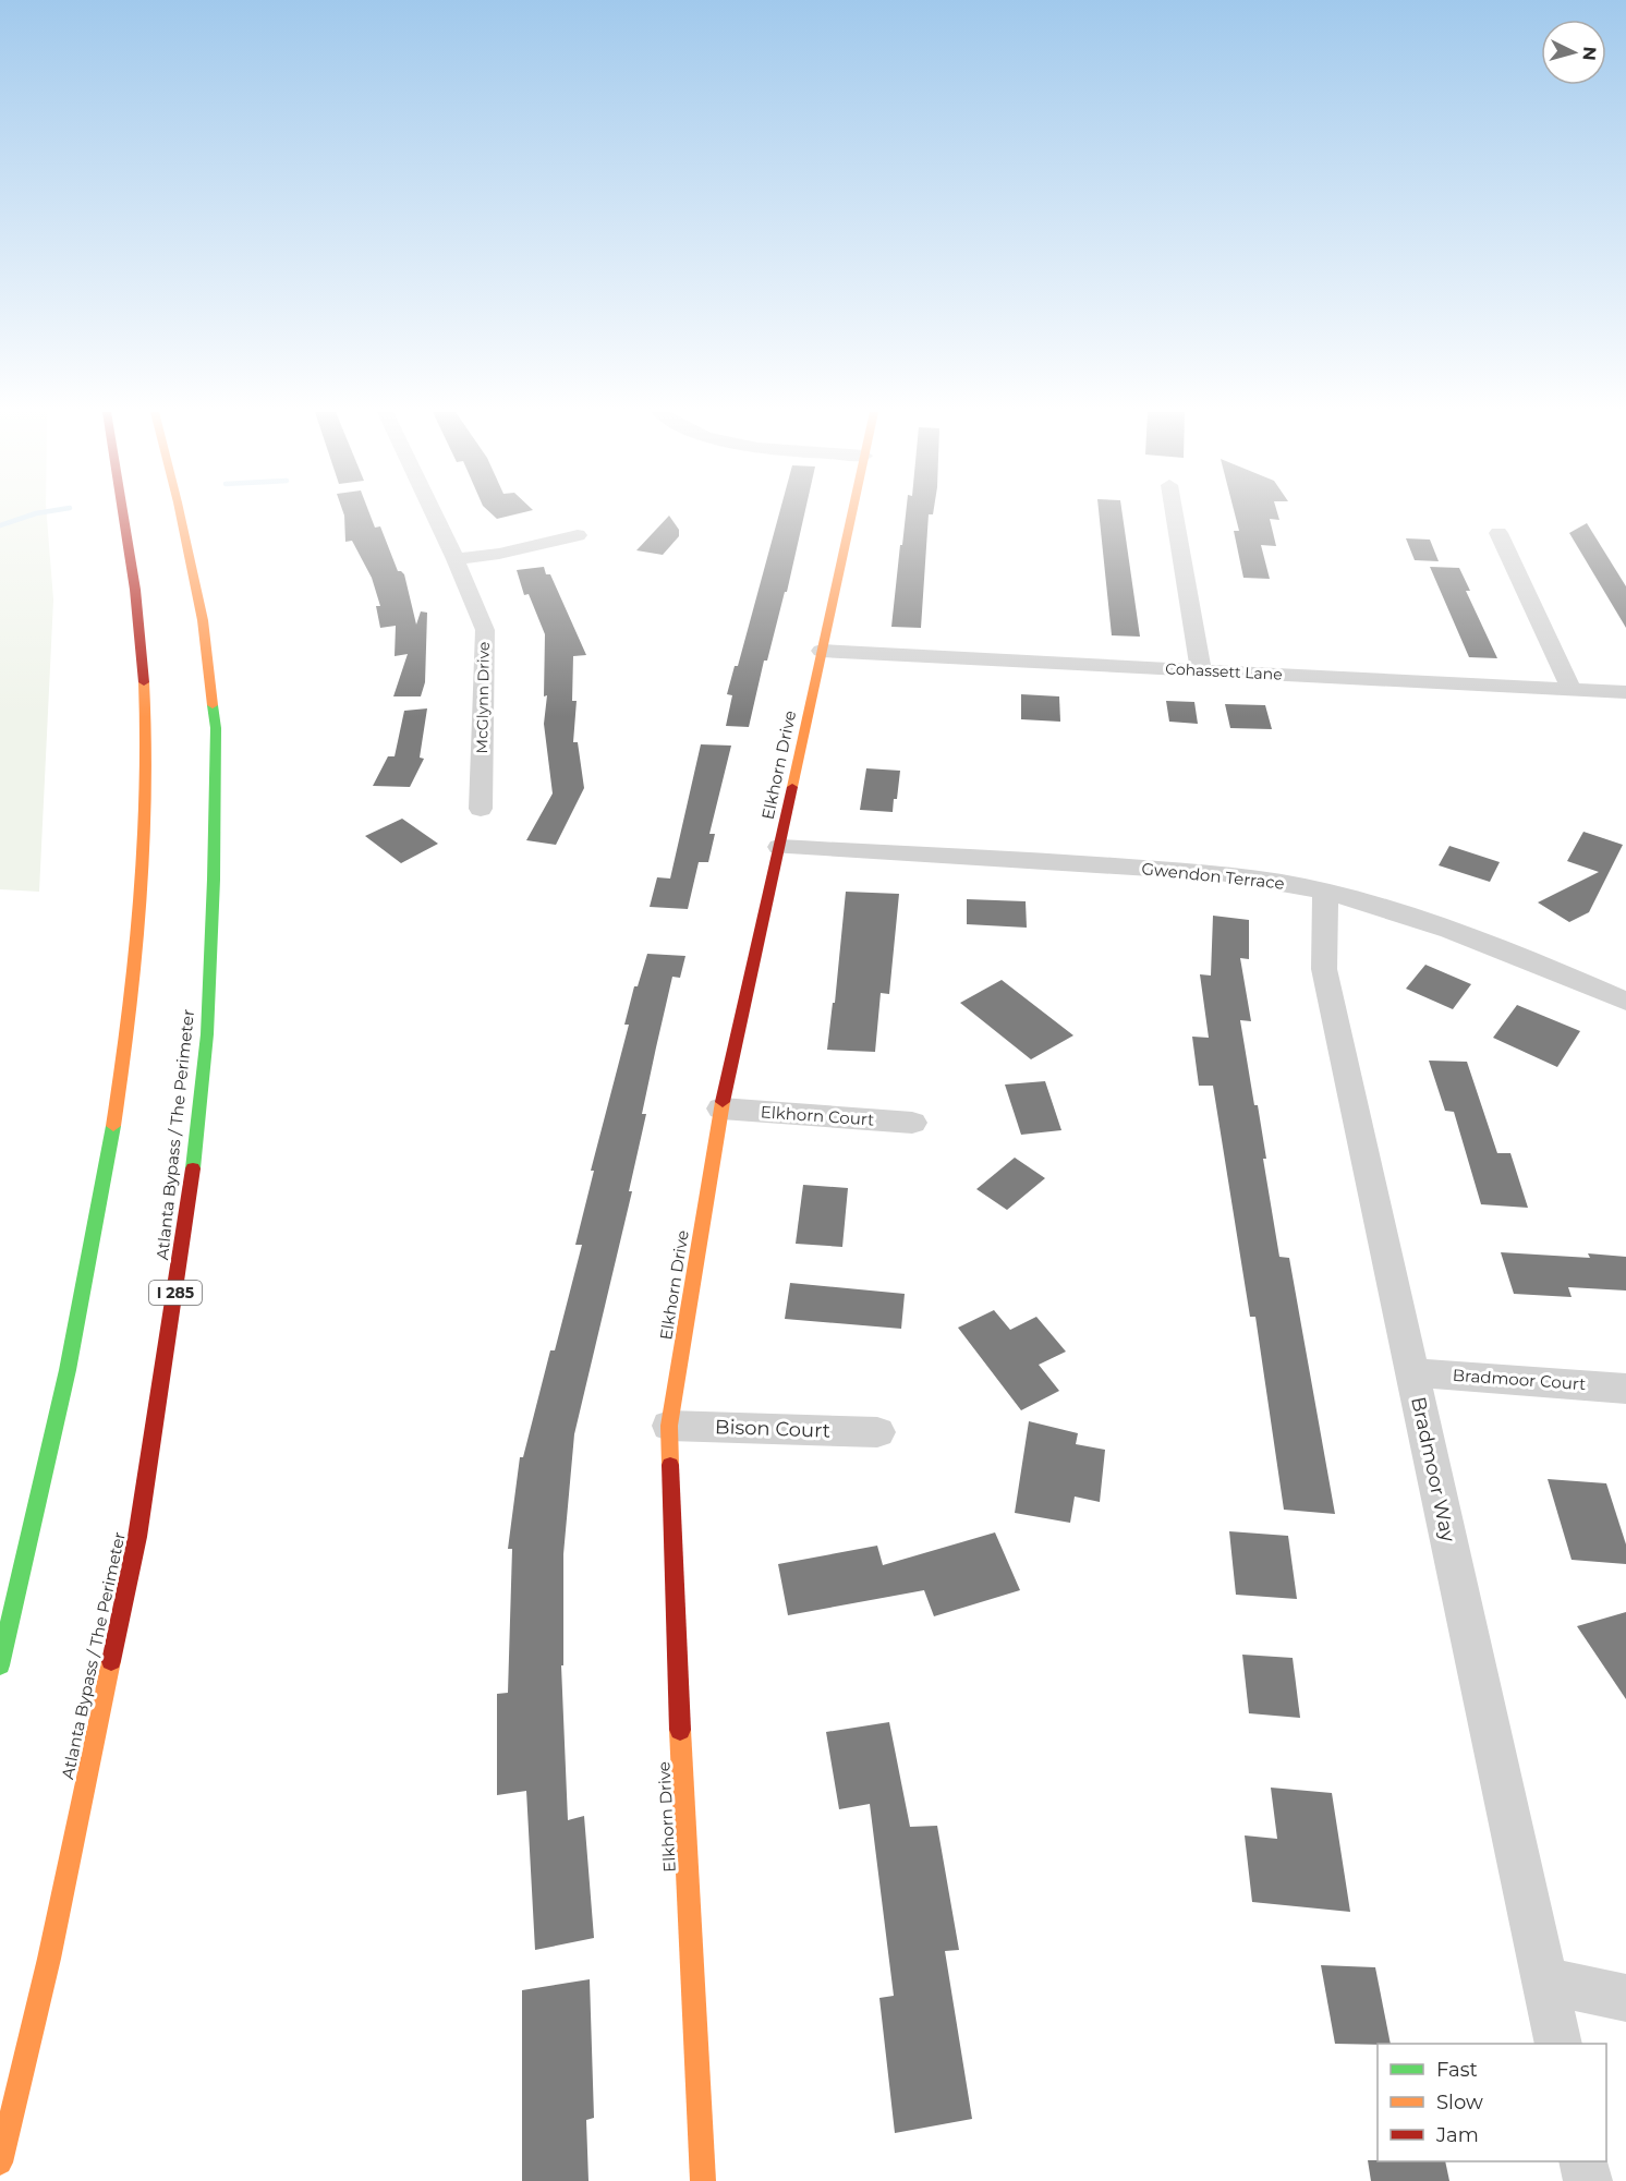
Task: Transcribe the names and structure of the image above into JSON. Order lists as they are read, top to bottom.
{
  "streets": {
    "main road": ["Elkhorn Drive", "Atlanta Bypass / The Perimeter", "I 285"],
    "street": [
      "Cohassett Lane",
      "McGlynn Drive",
      "Gwendon Terrace",
      "Elkhorn Court",
      "Bradmoor Court",
      "Bison Court",
      "Bradmoor Way"
    ]
  },
  "crossings": [
    ["Cohassett Lane", "Elkhorn Drive"],
    ["Elkhorn Drive", "Gwendon Terrace"],
    ["Elkhorn Drive", "Elkhorn Court"],
    ["Elkhorn Drive", "Bison Court"],
    ["Gwendon Terrace", "Bradmoor Way"],
    ["Bradmoor Court", "Bradmoor Way"]
  ],
  "legend": ["Fast", "Slow", "Jam"],
  "north": "right"
}
